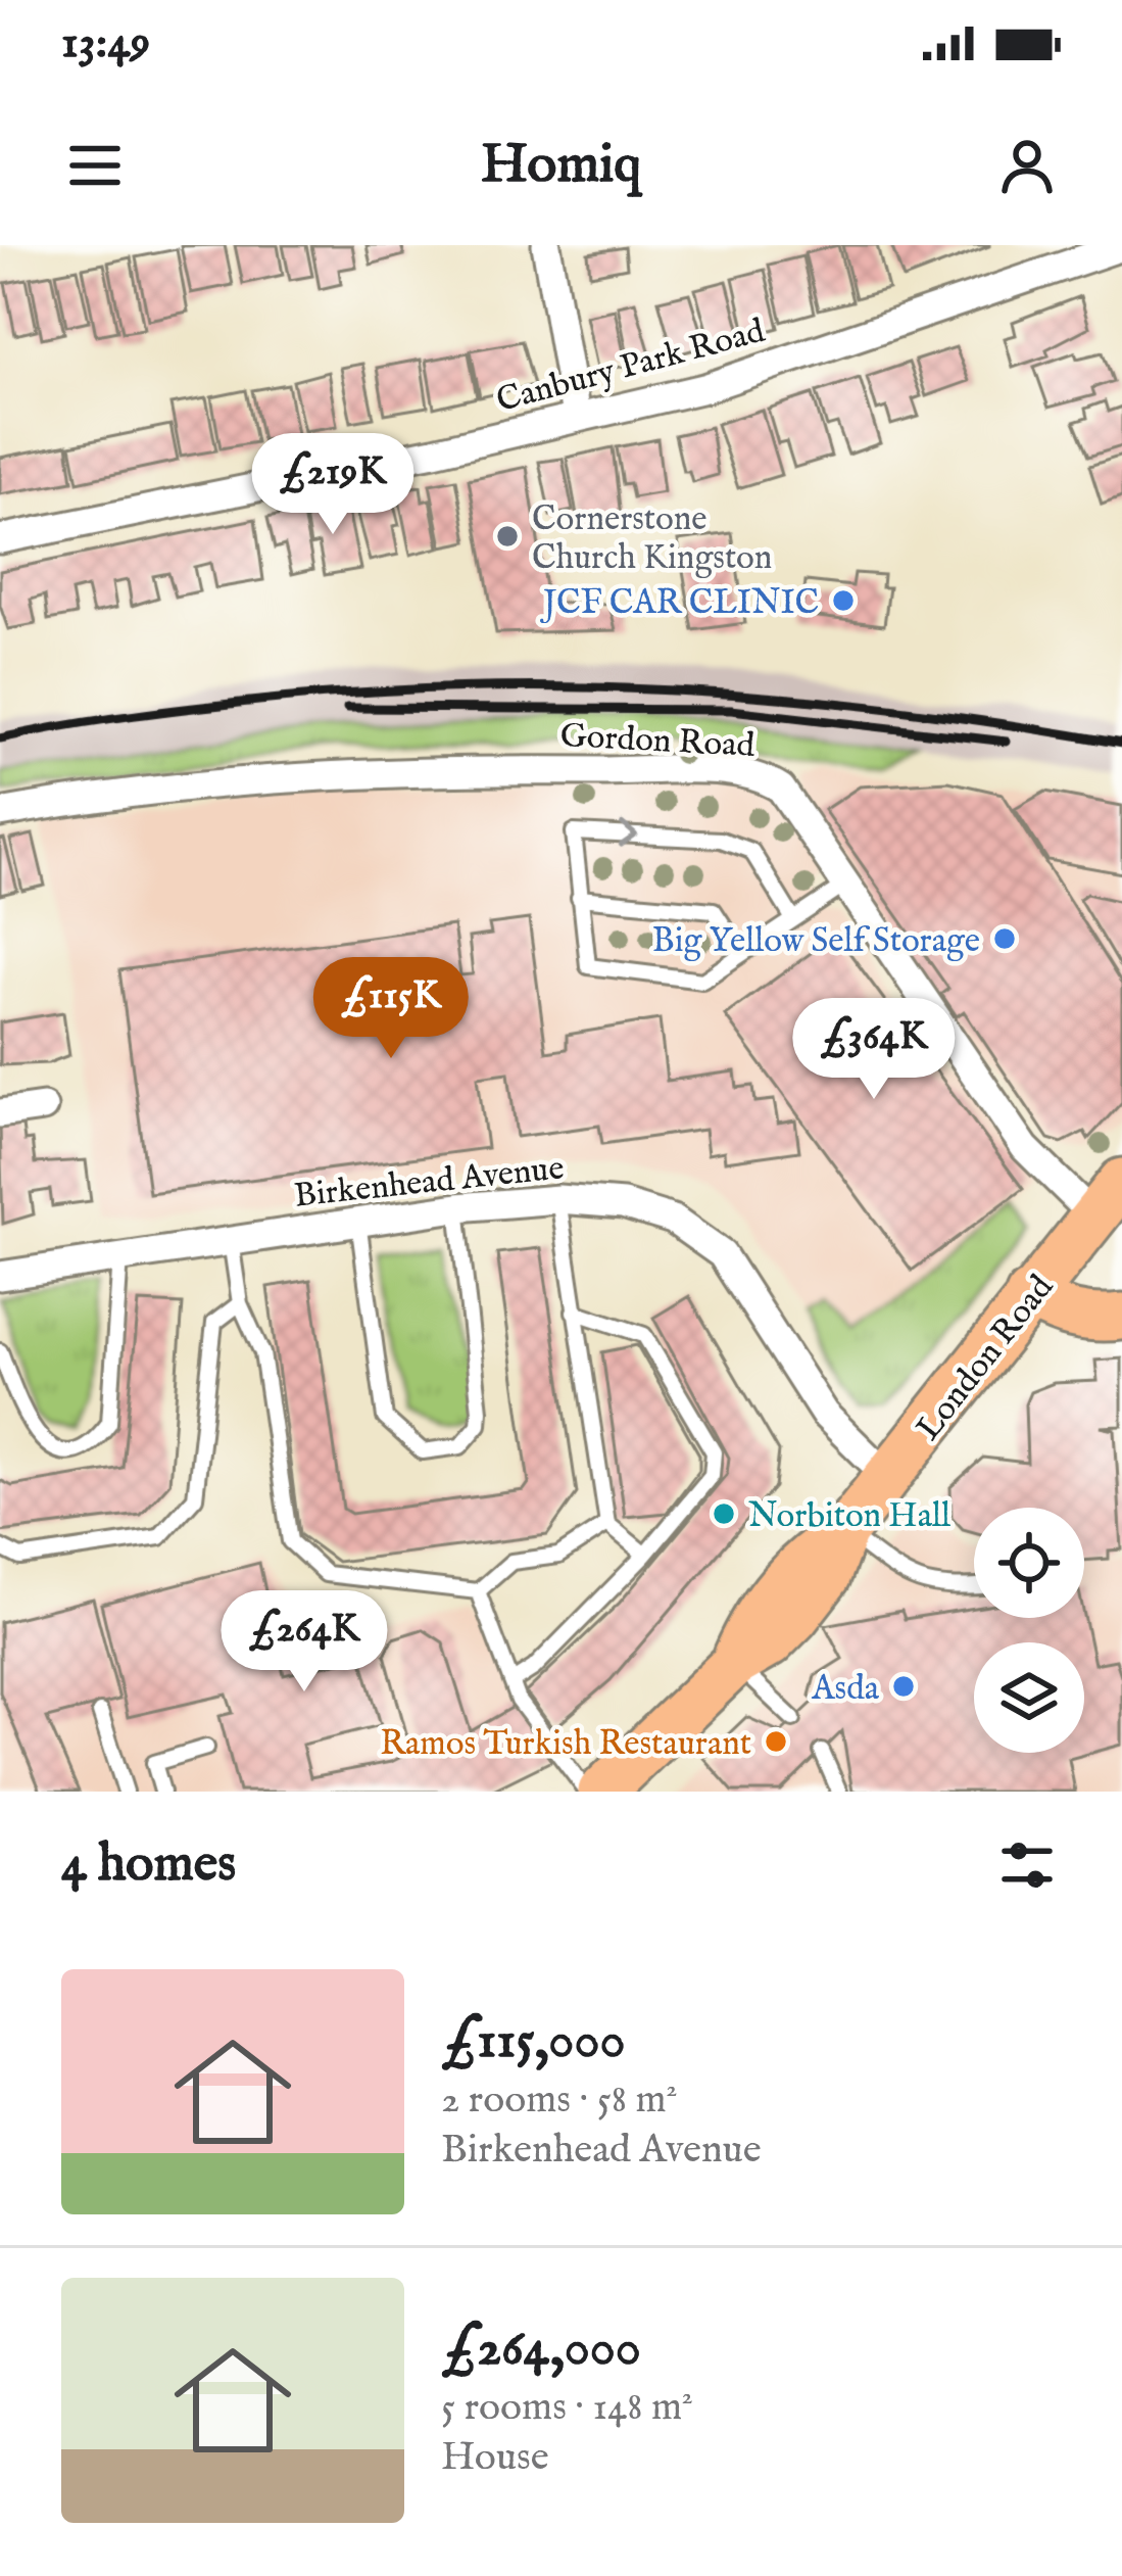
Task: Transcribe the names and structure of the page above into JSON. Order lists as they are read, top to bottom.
{
  "streets": {
    "main road": ["London Road"],
    "street": ["Canbury Park Road", "Gordon Road", "Birkenhead Avenue"]
  },
  "crossings": [
    ["Gordon Road", "London Road"],
    ["Birkenhead Avenue", "London Road"]
  ],
  "places": [
    "Cornerstone Church Kingston",
    "JCF CAR CLINIC",
    "Big Yellow Self Storage",
    "Norbiton Hall",
    "Asda",
    "Ramos Turkish Restaurant"
  ],
  "page": {
    "status": "13:49",
    "header": "Homiq",
    "price": [
      "£219K",
      "£115K",
      "£364K",
      "£264K"
    ],
    "heading": "4 homes",
    "list": [
      {
        "name": "£115,000",
        "note": "2 rooms · 58 m² · Birkenhead Avenue"
      },
      {
        "name": "£264,000",
        "note": "5 rooms · 148 m² · House"
      }
    ]
  }
}
